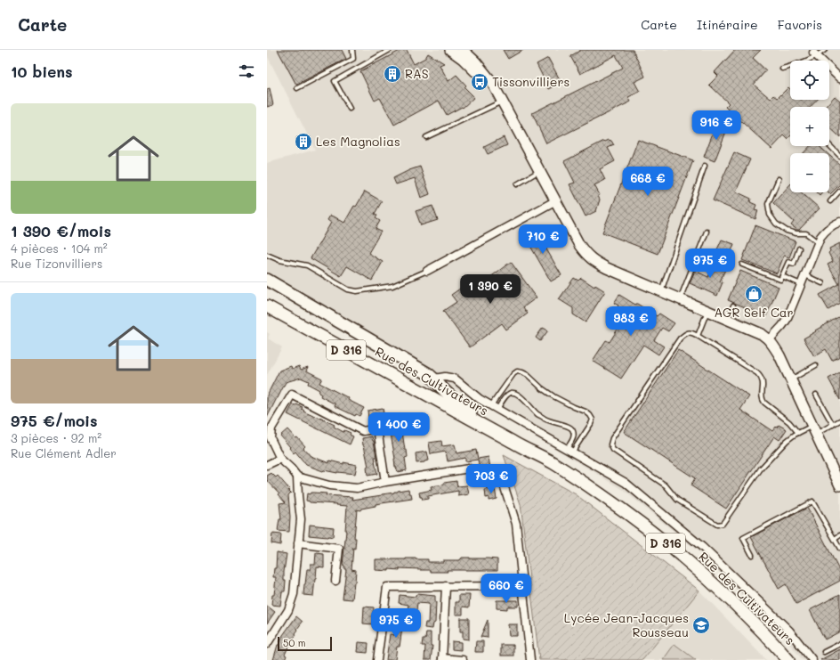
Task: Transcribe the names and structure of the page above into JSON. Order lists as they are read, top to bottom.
{
  "streets": {
    "main road": ["D 316", "Rue des Cultivateurs"]
  },
  "places": {
    "building": ["RAS", "Les Magnolias"],
    "bus stop": ["Tissonvilliers"],
    "shop": ["AGR Self Car"],
    "school or university": ["Lycée Jean-Jacques Rousseau"]
  },
  "scale_bar": "50 m",
  "page": {
    "header": "Carte",
    "nav": ["Carte", "Itinéraire", "Favoris"],
    "heading": "10 biens",
    "map_buttons": ["+", "−"],
    "list": [
      {
        "name": "1 390 €/mois",
        "note": "4 pièces · 104 m² · Rue Tizonvilliers"
      },
      {
        "name": "975 €/mois",
        "note": "3 pièces · 92 m² · Rue Clément Adler"
      }
    ],
    "price": [
      "916 €",
      "668 €",
      "710 €",
      "975 €",
      "1 390 €",
      "983 €",
      "1 400 €",
      "703 €",
      "660 €",
      "975 €"
    ],
    "scale": "50 m"
  }
}
